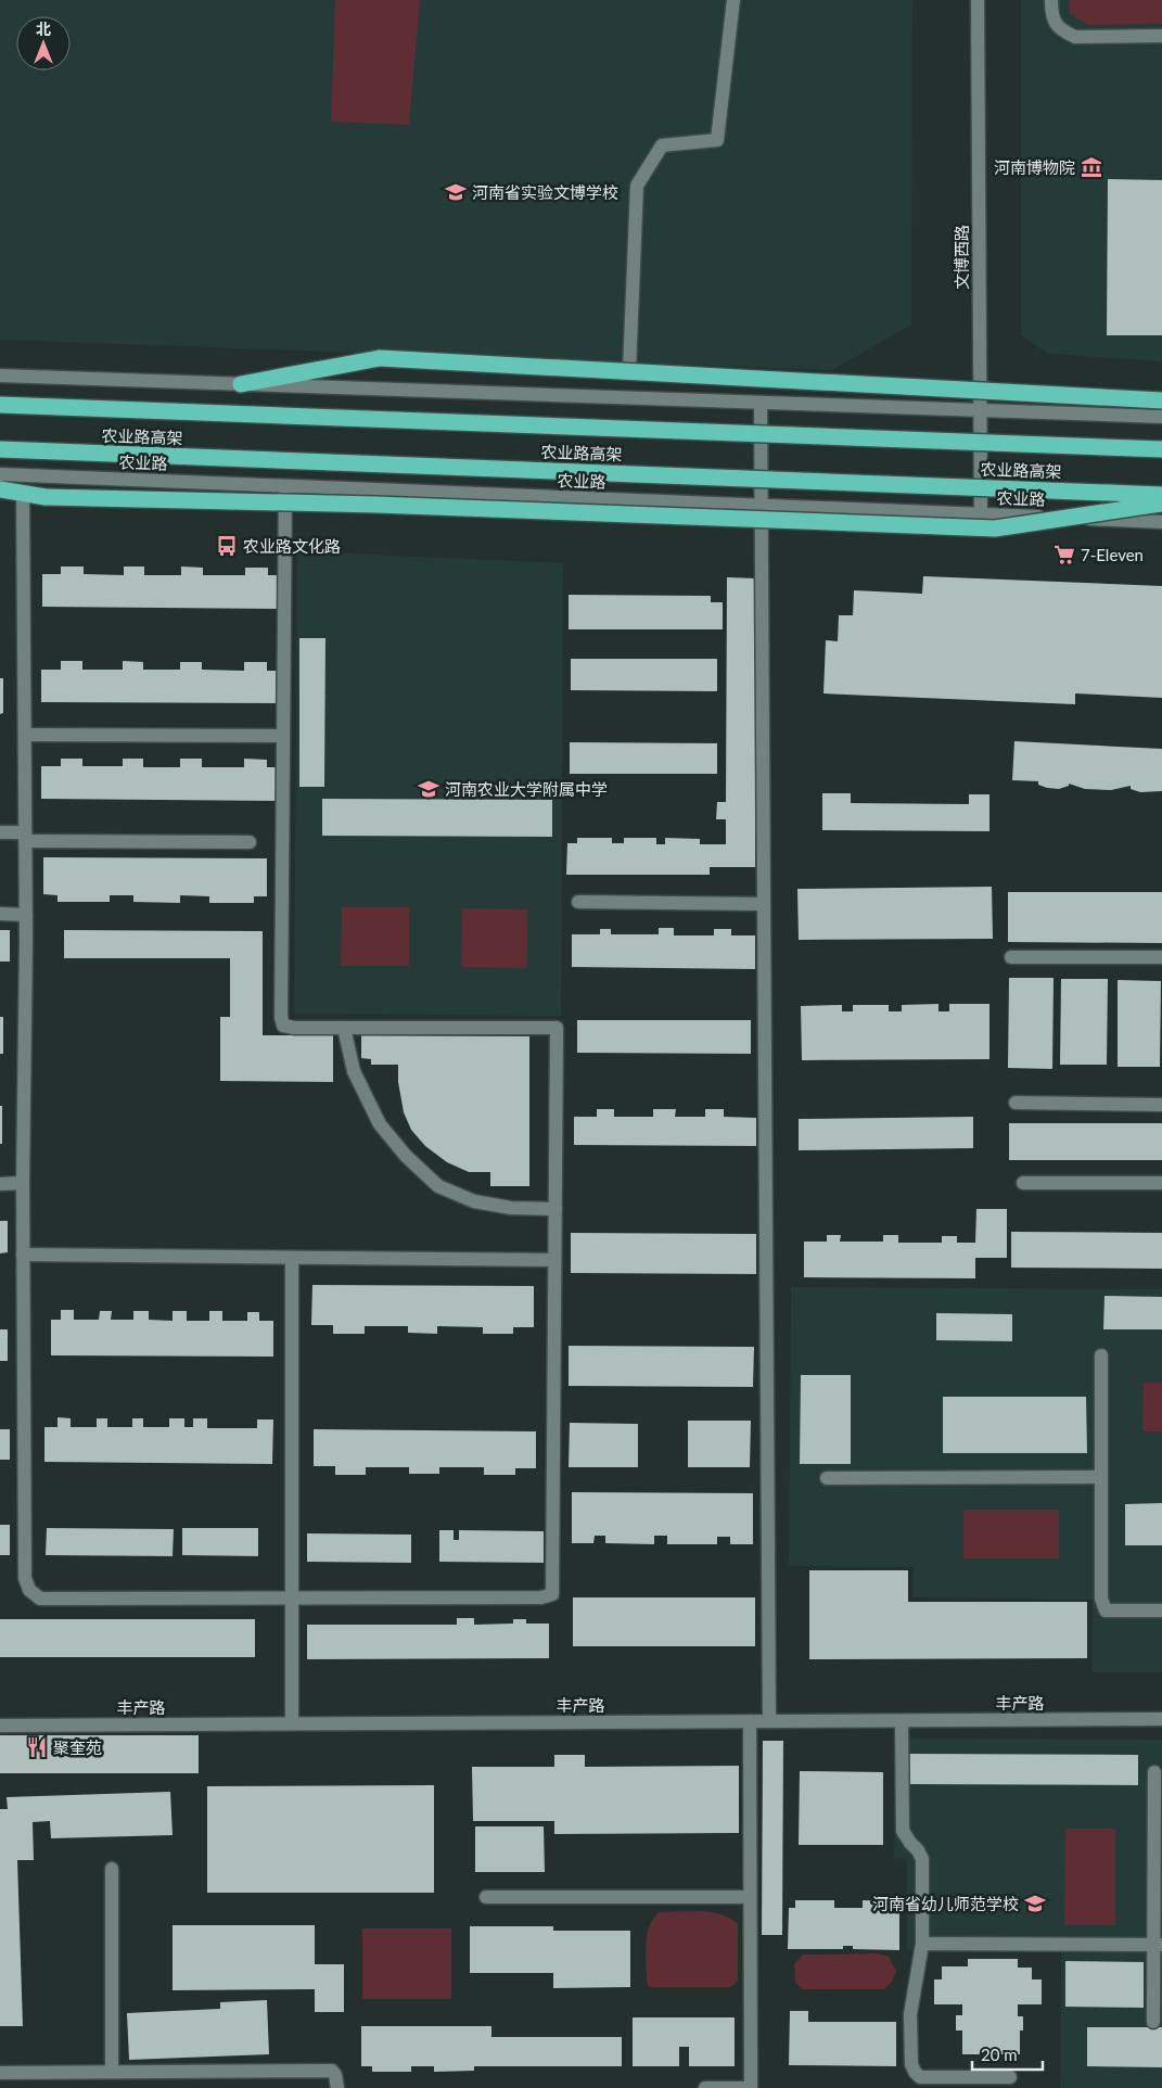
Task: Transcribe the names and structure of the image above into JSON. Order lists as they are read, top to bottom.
{
  "streets": {
    "highway": ["农业路高架"],
    "street": ["文博西路", "农业路", "丰产路"]
  },
  "crossings": [
    ["文博西路", "农业路"]
  ],
  "places": {
    "museum": ["河南博物院"],
    "school or university": ["河南省实验文博学校", "河南农业大学附属中学", "河南省幼儿师范学校"],
    "bus stop": ["农业路文化路"],
    "supermarket": ["7-Eleven"],
    "restaurant": ["聚奎苑"]
  },
  "scale_bar": "20 m",
  "north": "top"
}
